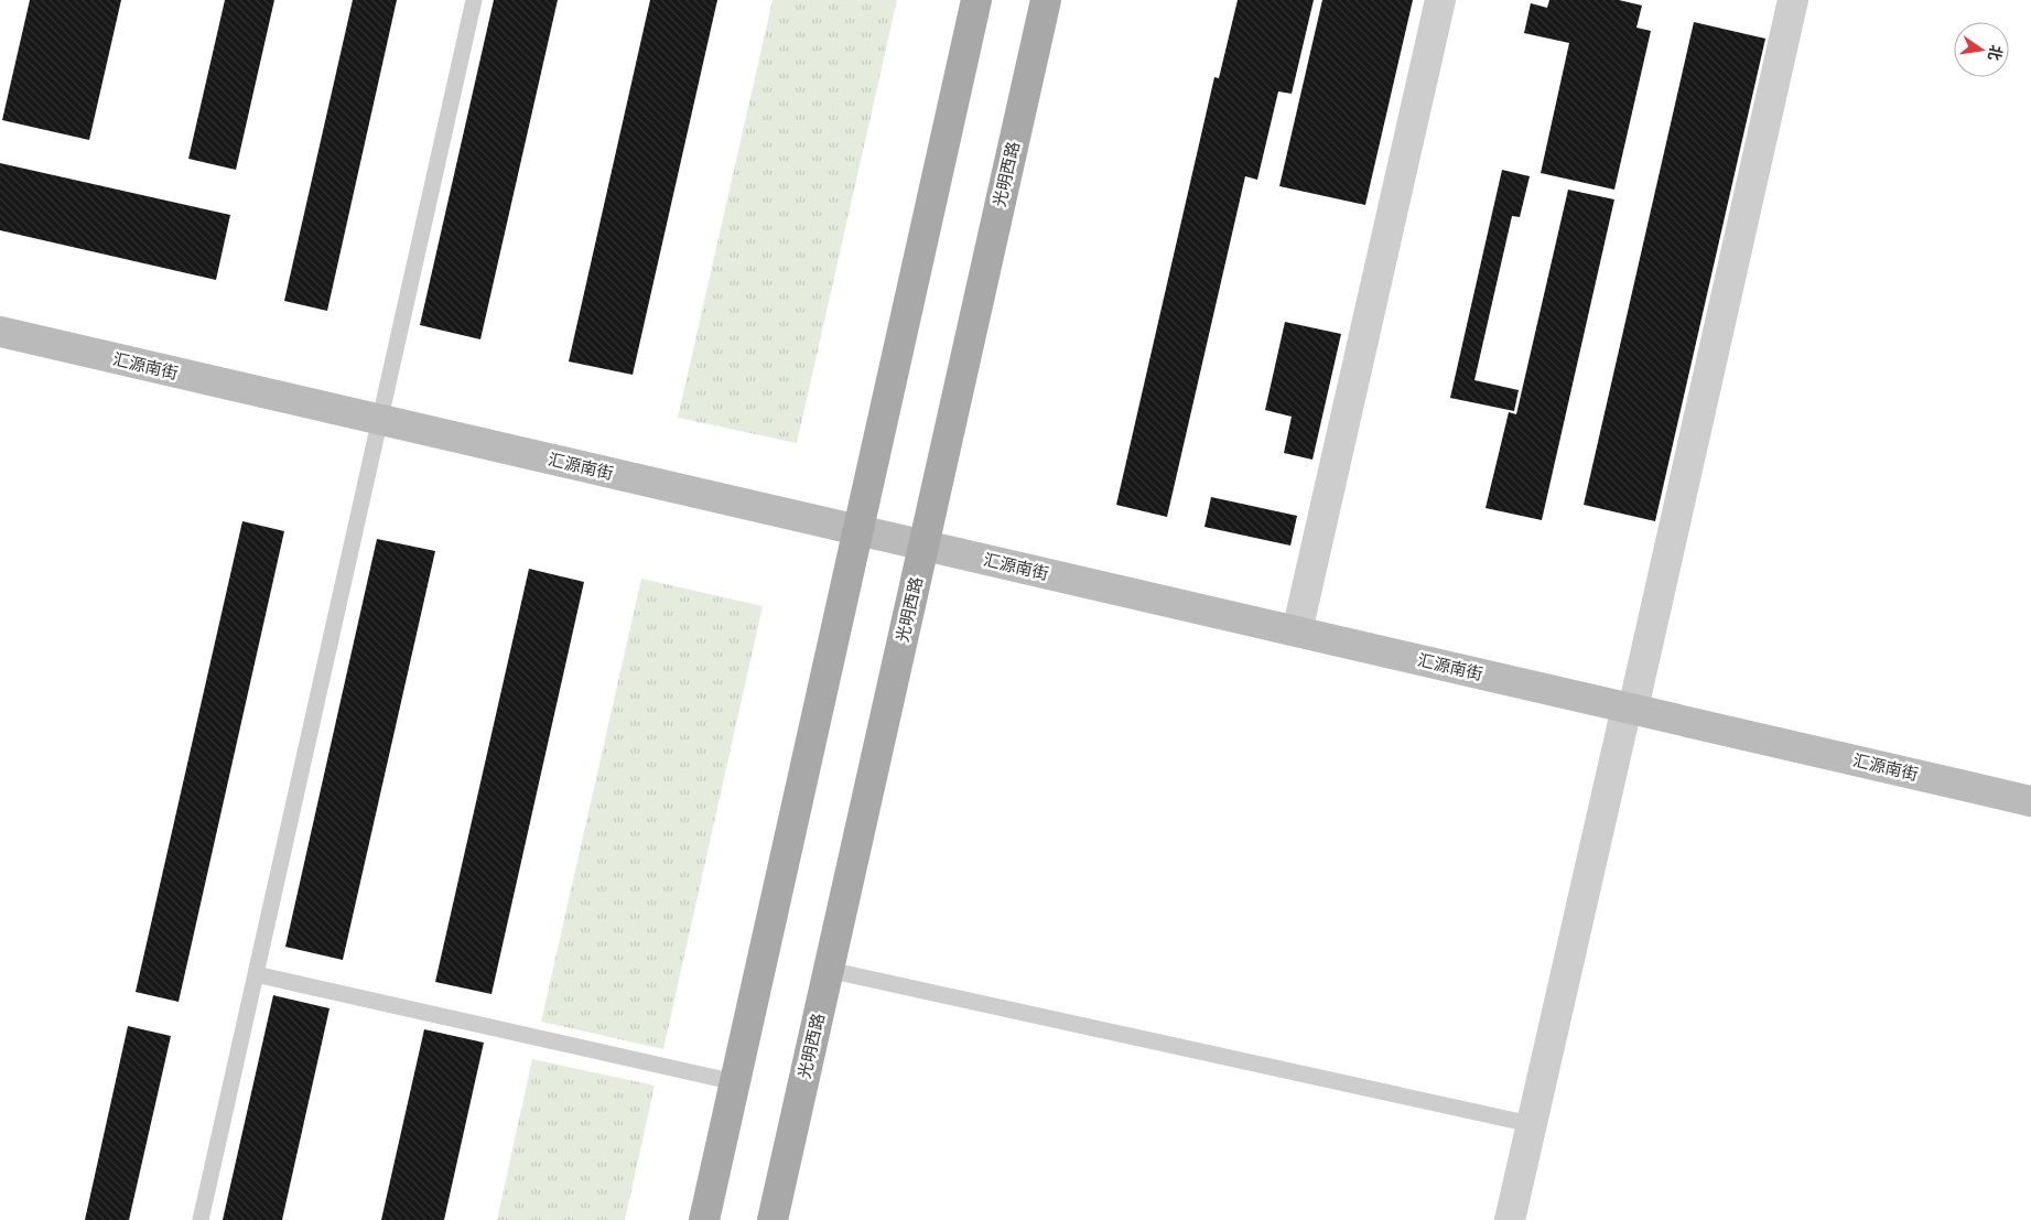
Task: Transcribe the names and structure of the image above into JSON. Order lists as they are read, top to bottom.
{
  "streets": {
    "main road": ["光明西路"],
    "street": ["汇源南街"]
  },
  "crossings": [
    ["光明西路", "汇源南街"]
  ],
  "north": "right"
}
